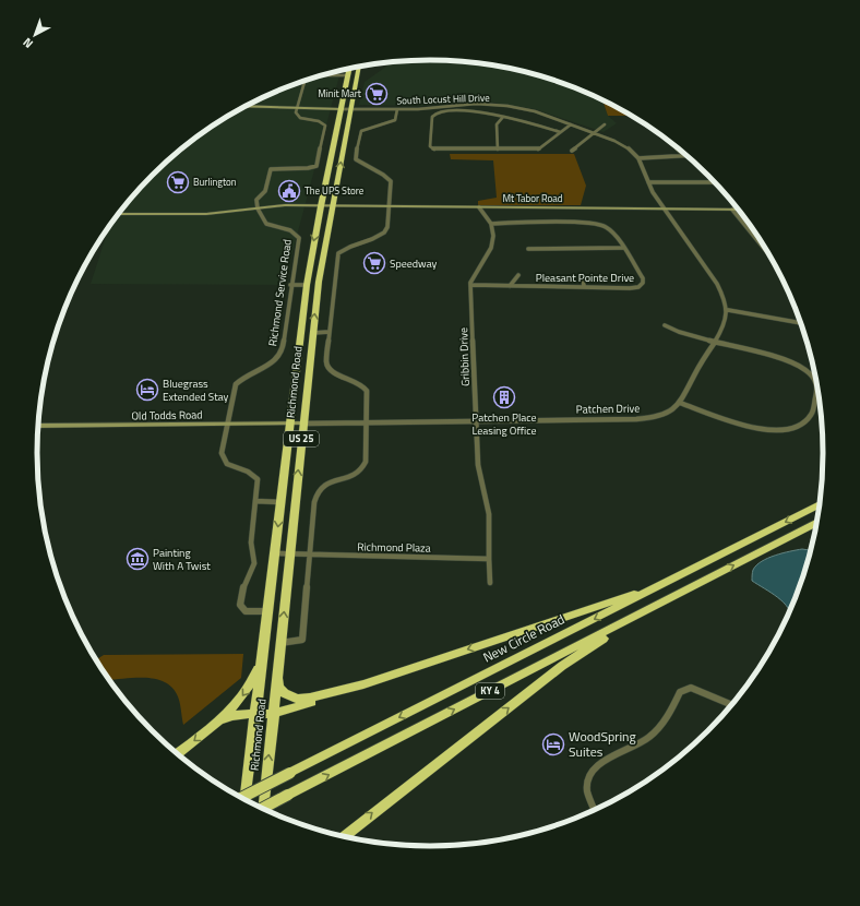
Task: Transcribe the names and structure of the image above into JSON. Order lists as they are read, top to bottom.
{
  "streets": {
    "highway": [
      "Richmond Road",
      "US 25",
      "New Circle Road",
      "KY 4"
    ],
    "street": [
      "South Locust Hill Drive",
      "Mt Tabor Road",
      "Pleasant Pointe Drive",
      "Richmond Service Road",
      "Gribbin Drive",
      "Patchen Drive",
      "Old Todds Road",
      "Richmond Plaza"
    ]
  },
  "crossings": [
    ["South Locust Hill Drive", "Richmond Road"],
    ["Mt Tabor Road", "Richmond Service Road"],
    ["Mt Tabor Road", "Richmond Road"],
    ["Pleasant Pointe Drive", "Gribbin Drive"],
    ["Richmond Service Road", "Richmond Road"],
    ["Richmond Service Road", "Old Todds Road"],
    ["Gribbin Drive", "Patchen Drive"],
    ["Gribbin Drive", "Richmond Plaza"],
    ["Richmond Road", "Patchen Drive"],
    ["Richmond Road", "Old Todds Road"],
    ["Richmond Road", "Richmond Plaza"],
    ["Patchen Drive", "Old Todds Road"]
  ],
  "places": {
    "supermarket": ["Minit Mart", "Burlington", "Speedway"],
    "public building": ["The UPS Store"],
    "hotel": ["Bluegrass Extended Stay", "WoodSpring Suites"],
    "building": ["Patchen Place Leasing Office"],
    "museum": ["Painting With A Twist"]
  },
  "north": "bottom left"
}
